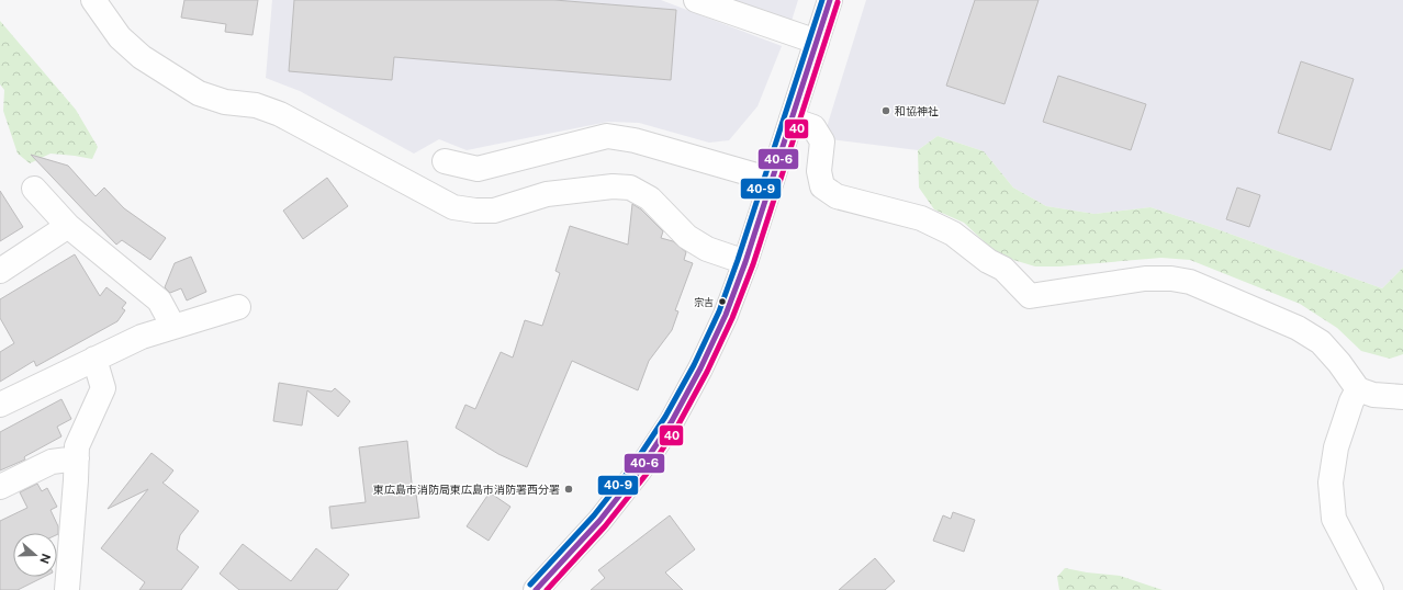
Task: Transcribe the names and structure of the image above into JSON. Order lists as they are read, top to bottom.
{
  "places": ["和協神社", "宗吉", "東広島市消防局東広島市消防署西分署"],
  "lines": ["transit line 40-6", "transit line 40-9", "transit line 40"],
  "north": "right"
}
